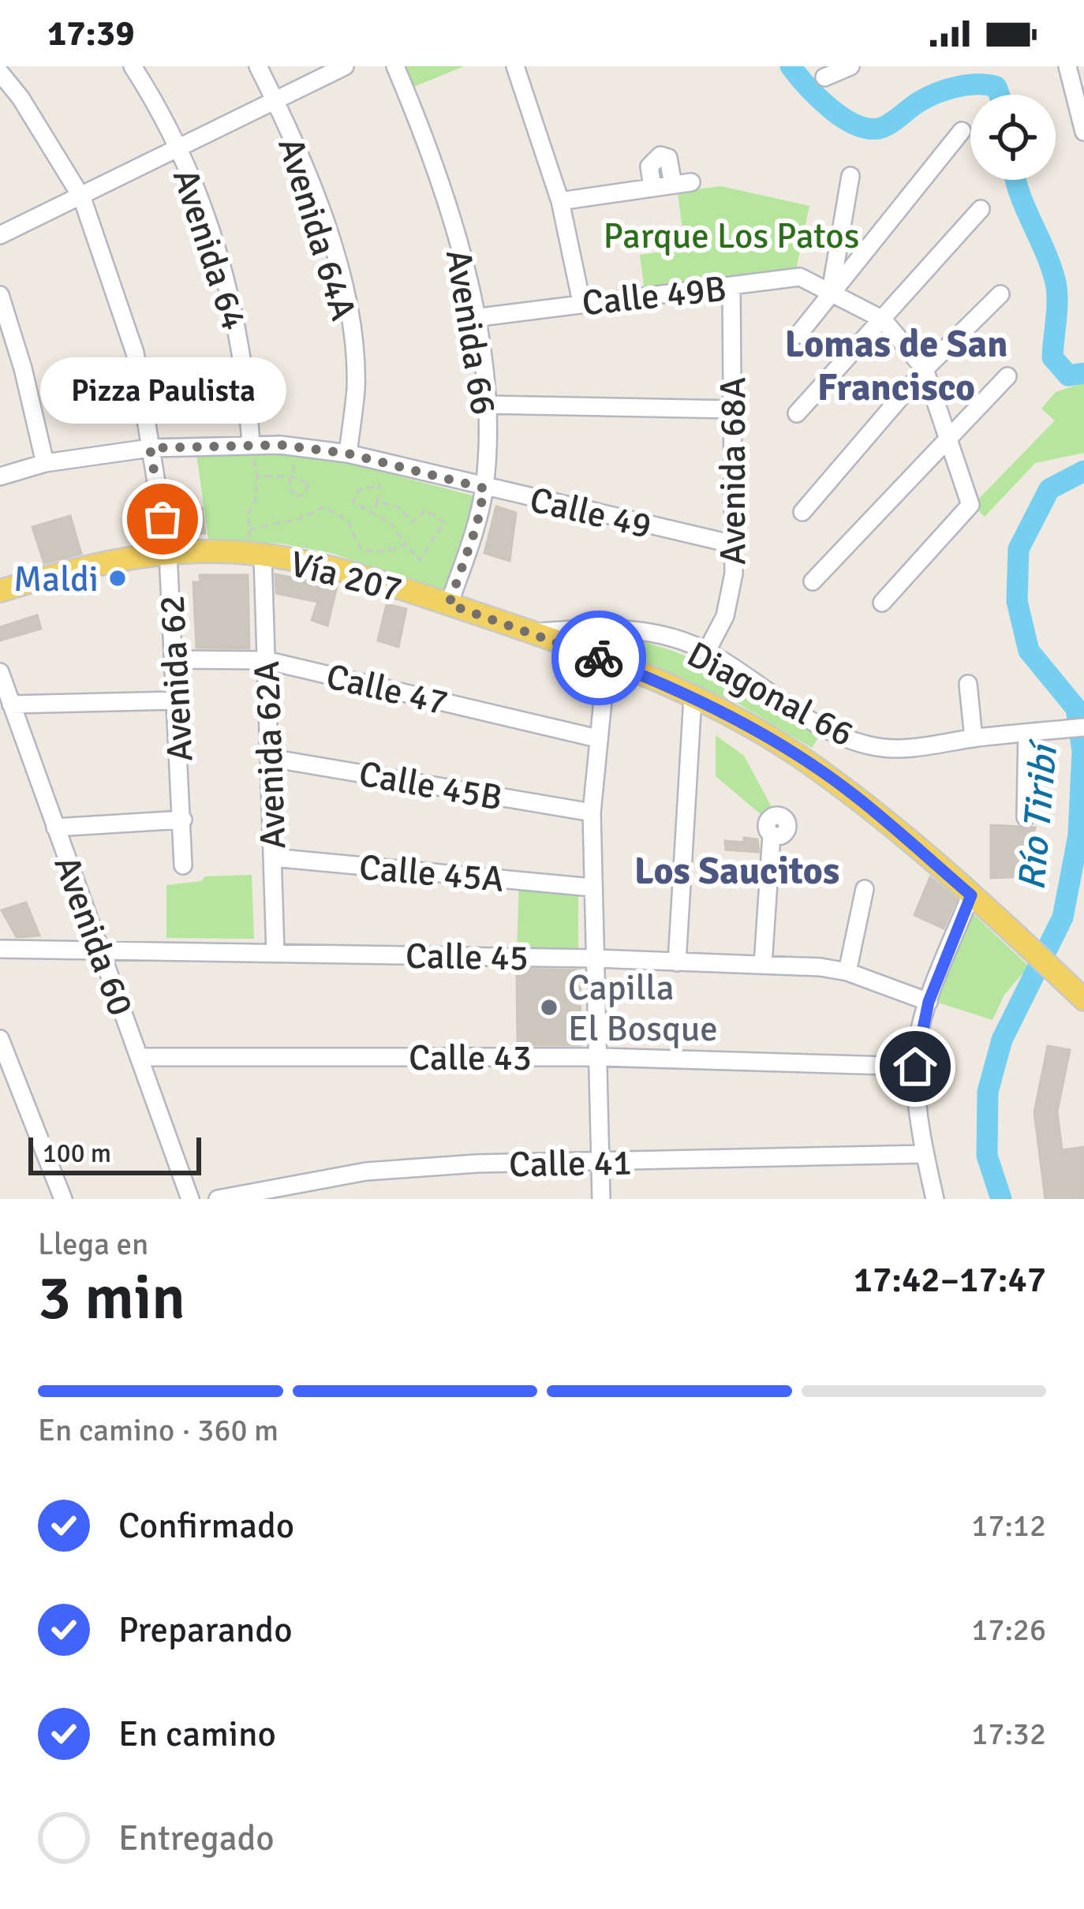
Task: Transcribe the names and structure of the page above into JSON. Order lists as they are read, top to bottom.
{
  "streets": {
    "main road": ["Vía 207"],
    "street": [
      "Avenida 64A",
      "Avenida 64",
      "Calle 49B",
      "Avenida 66",
      "Avenida 68A",
      "Calle 49",
      "Avenida 62",
      "Calle 47",
      "Diagonal 66",
      "Avenida 62A",
      "Calle 45B",
      "Calle 45A",
      "Avenida 60",
      "Calle 45",
      "Calle 43",
      "Calle 41"
    ]
  },
  "crossings": [
    ["Avenida 64A", "Calle 49"],
    ["Avenida 64", "Calle 49"],
    ["Calle 49B", "Avenida 66"],
    ["Calle 49B", "Avenida 68A"],
    ["Avenida 66", "Calle 49"],
    ["Avenida 66", "Vía 207"],
    ["Avenida 68A", "Calle 49"],
    ["Avenida 68A", "Diagonal 66"],
    ["Calle 49", "Avenida 62"],
    ["Vía 207", "Avenida 62"],
    ["Vía 207", "Diagonal 66"],
    ["Vía 207", "Avenida 62A"],
    ["Avenida 62", "Calle 47"],
    ["Calle 47", "Avenida 62A"],
    ["Avenida 62A", "Calle 45B"],
    ["Avenida 62A", "Calle 45A"],
    ["Avenida 62A", "Calle 45"],
    ["Avenida 60", "Calle 45"],
    ["Avenida 60", "Calle 43"]
  ],
  "districts": ["Lomas de San Francisco", "Los Saucitos"],
  "water": ["Río Tiribí"],
  "parks": ["Parque Los Patos"],
  "places": ["Pizza Paulista", "Maldi", "Capilla El Bosque"],
  "scale_bar": "100 m",
  "page": {
    "status": "17:39",
    "bubble": "Pizza Paulista",
    "scale": "100 m",
    "heading": ["3 min", "Llega en", "17:42–17:47"],
    "bar": "En camino · 360 m",
    "list": [
      ["Confirmado", "17:12"],
      ["Preparando", "17:26"],
      ["En camino", "17:32"],
      "Entregado"
    ]
  }
}
